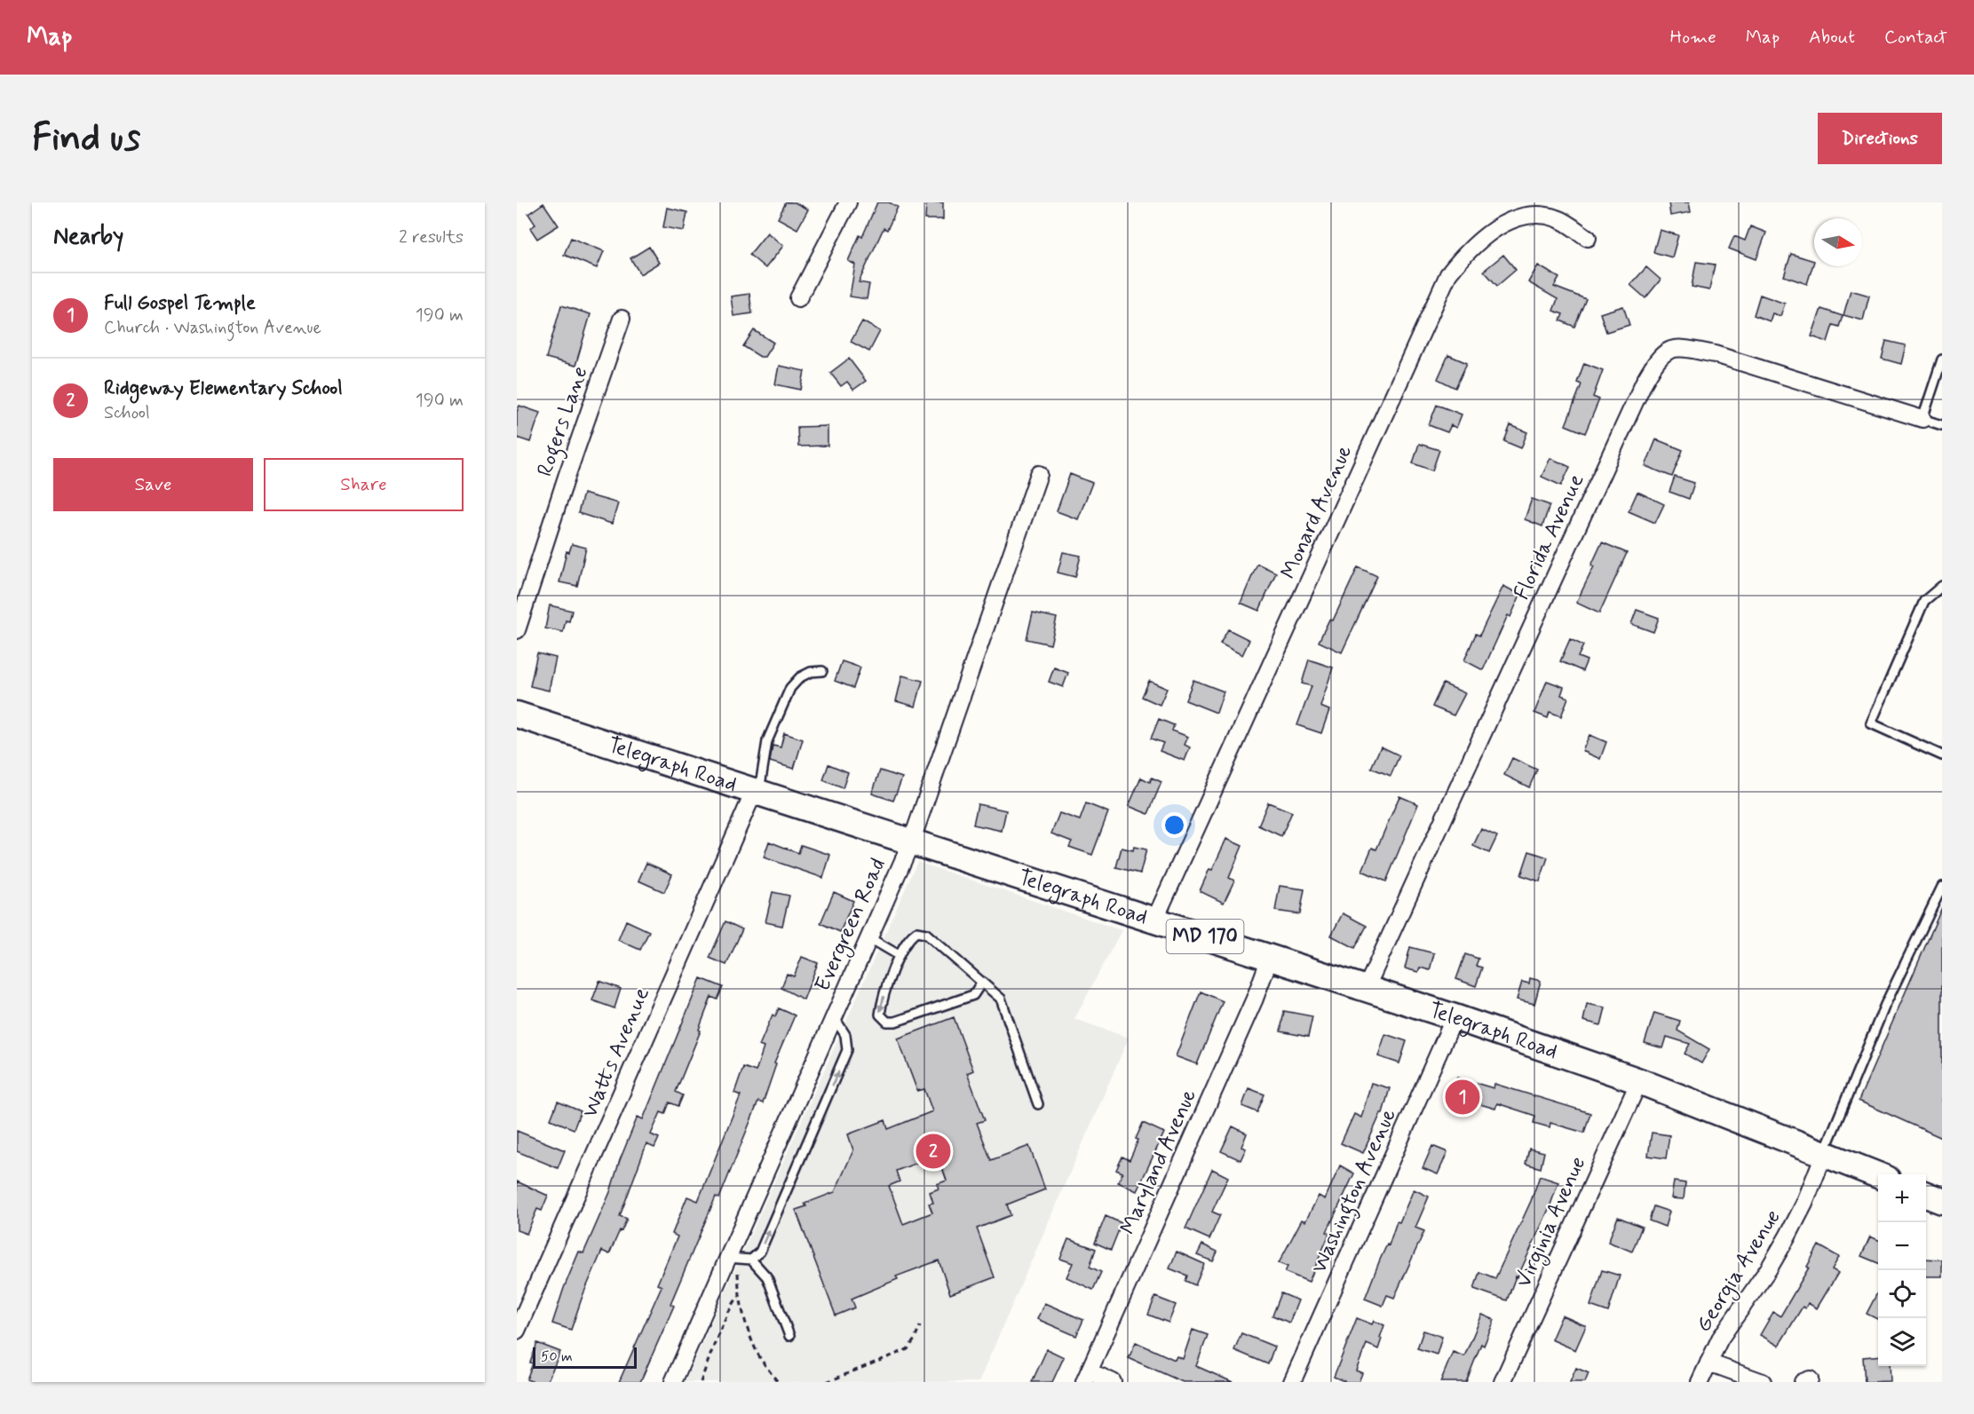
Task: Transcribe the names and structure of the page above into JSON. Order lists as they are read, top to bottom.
{
  "streets": {
    "main road": ["Telegraph Road", "MD 170"],
    "street": [
      "Rogers Lane",
      "Monard Avenue",
      "Florida Avenue",
      "Evergreen Road",
      "Watts Avenue",
      "Maryland Avenue",
      "Washington Avenue",
      "Virginia Avenue",
      "Georgia Avenue"
    ]
  },
  "crossings": [
    ["Monard Avenue", "Telegraph Road"],
    ["Florida Avenue", "Telegraph Road"],
    ["Telegraph Road", "Evergreen Road"],
    ["Telegraph Road", "Watts Avenue"],
    ["Telegraph Road", "Maryland Avenue"],
    ["Telegraph Road", "Washington Avenue"],
    ["Telegraph Road", "Virginia Avenue"],
    ["Telegraph Road", "Georgia Avenue"]
  ],
  "scale_bar": "50 m",
  "north": "right",
  "page": {
    "header": "Map",
    "nav": [
      "Home",
      "Map",
      "About",
      "Contact"
    ],
    "buttons": [
      "Directions",
      ["Save", "Share"]
    ],
    "title": "Find us",
    "heading": ["Nearby", "2 results"],
    "list": [
      {
        "mark": "1",
        "name": "Full Gospel Temple",
        "note": "Church · Washington Avenue",
        "value": "190 m"
      },
      {
        "mark": "2",
        "name": "Ridgeway Elementary School",
        "note": "School",
        "value": "190 m"
      }
    ],
    "pins": ["1", "2"],
    "map_buttons": ["+", "−"],
    "scale": "50 m"
  }
}
